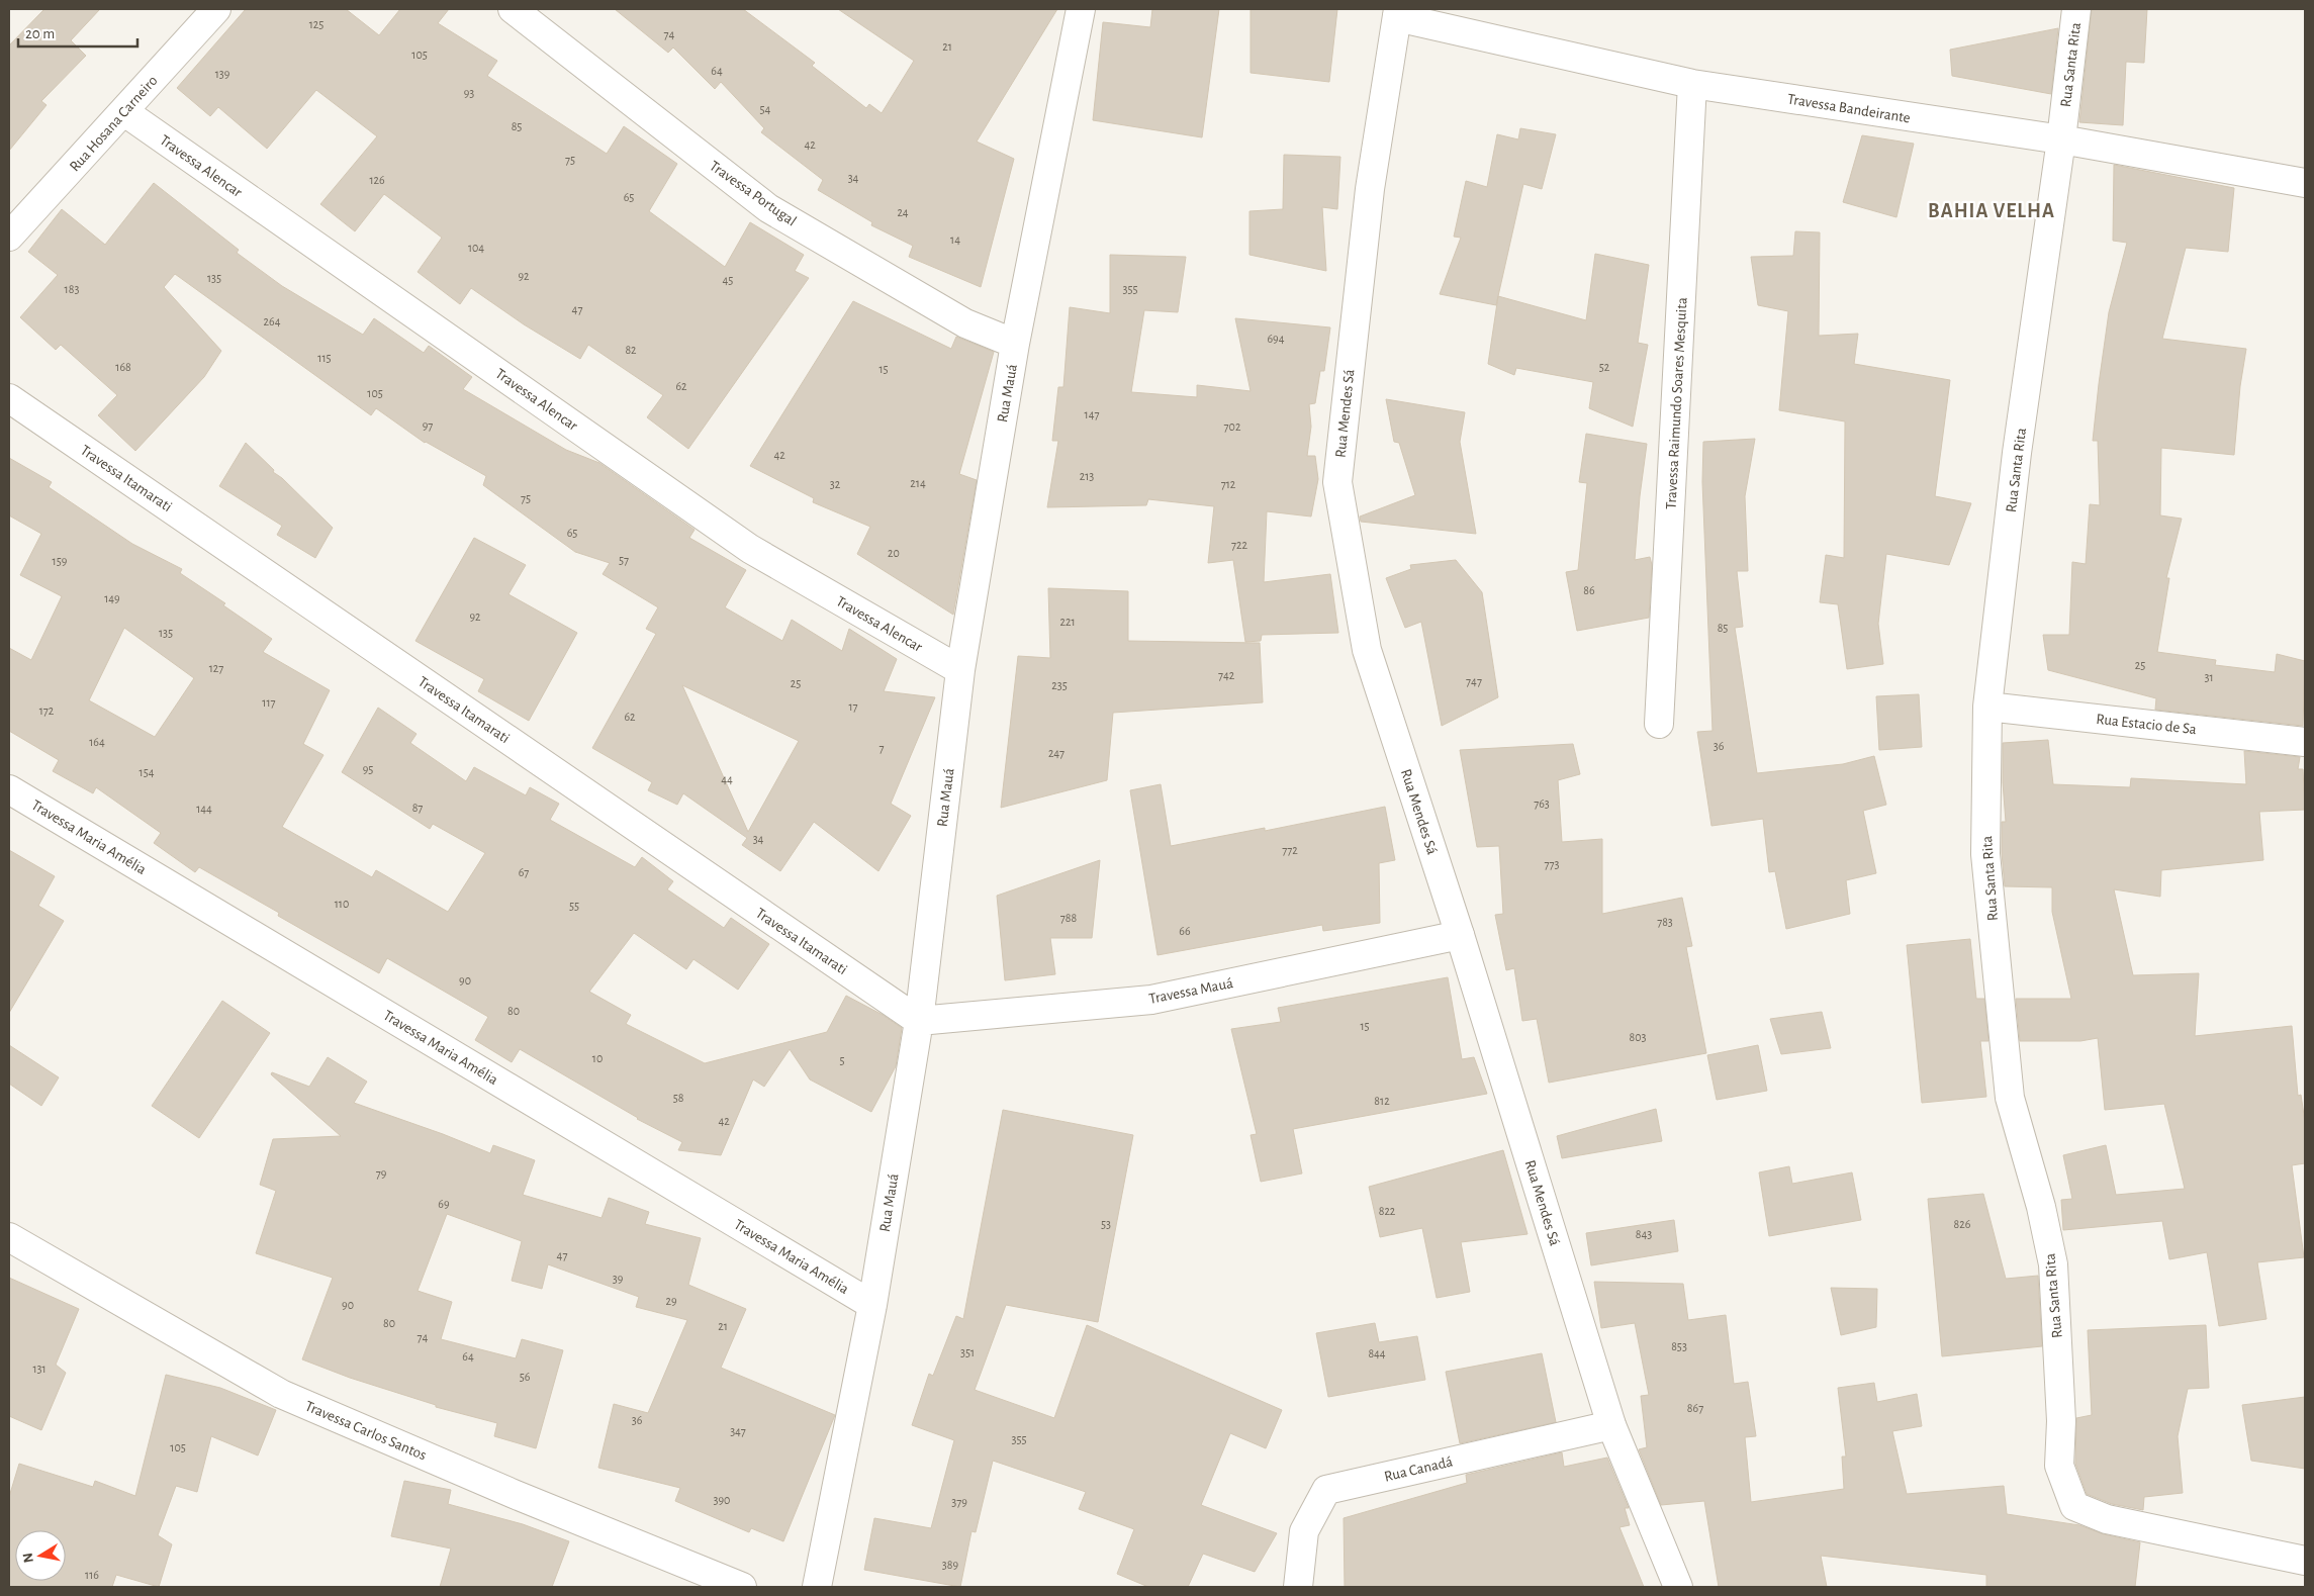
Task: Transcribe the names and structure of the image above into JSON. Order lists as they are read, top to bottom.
{
  "streets": {
    "street": [
      "Rua Santa Rita",
      "Travessa Bandeirante",
      "Rua Hosana Carneiro",
      "Travessa Alencar",
      "Travessa Portugal",
      "Rua Mauá",
      "Travessa Raimundo Soares Mesquita",
      "Rua Mendes Sá",
      "Travessa Itamarati",
      "Rua Estacio de Sa",
      "Travessa Maria Amélia",
      "Travessa Mauá",
      "Travessa Carlos Santos",
      "Rua Canadá"
    ]
  },
  "crossings": [
    ["Rua Santa Rita", "Travessa Bandeirante"],
    ["Rua Santa Rita", "Rua Estacio de Sa"],
    ["Travessa Bandeirante", "Travessa Raimundo Soares Mesquita"],
    ["Travessa Bandeirante", "Rua Mendes Sá"],
    ["Rua Hosana Carneiro", "Travessa Alencar"],
    ["Travessa Alencar", "Rua Mauá"],
    ["Travessa Portugal", "Rua Mauá"],
    ["Rua Mauá", "Travessa Itamarati"],
    ["Rua Mauá", "Travessa Maria Amélia"],
    ["Rua Mauá", "Travessa Mauá"],
    ["Rua Mendes Sá", "Travessa Mauá"],
    ["Rua Mendes Sá", "Rua Canadá"],
    ["Travessa Itamarati", "Travessa Mauá"]
  ],
  "districts": ["BAHIA VELHA"],
  "house_numbers": [
    "125",
    "74",
    "21",
    "105",
    "64",
    "139",
    "93",
    "54",
    "85",
    "42",
    "75",
    "34",
    "126",
    "65",
    "24",
    "14",
    "104",
    "92",
    "135",
    "45",
    "183",
    "355",
    "47",
    "264",
    "694",
    "82",
    "115",
    "168",
    "52",
    "15",
    "62",
    "105",
    "147",
    "97",
    "702",
    "42",
    "213",
    "214",
    "32",
    "712",
    "75",
    "65",
    "722",
    "20",
    "57",
    "159",
    "86",
    "149",
    "92",
    "221",
    "85",
    "135",
    "25",
    "127",
    "742",
    "31",
    "747",
    "25",
    "235",
    "117",
    "17",
    "172",
    "62",
    "164",
    "36",
    "7",
    "247",
    "95",
    "154",
    "44",
    "763",
    "87",
    "144",
    "34",
    "772",
    "773",
    "67",
    "110",
    "55",
    "788",
    "783",
    "66",
    "90",
    "80",
    "15",
    "803",
    "10",
    "5",
    "58",
    "812",
    "42",
    "79",
    "69",
    "822",
    "53",
    "826",
    "843",
    "47",
    "39",
    "29",
    "90",
    "80",
    "21",
    "74",
    "853",
    "351",
    "844",
    "64",
    "131",
    "56",
    "867",
    "36",
    "347",
    "355",
    "105",
    "390",
    "379",
    "389",
    "116"
  ],
  "scale_bar": "20 m",
  "north": "left"
}
